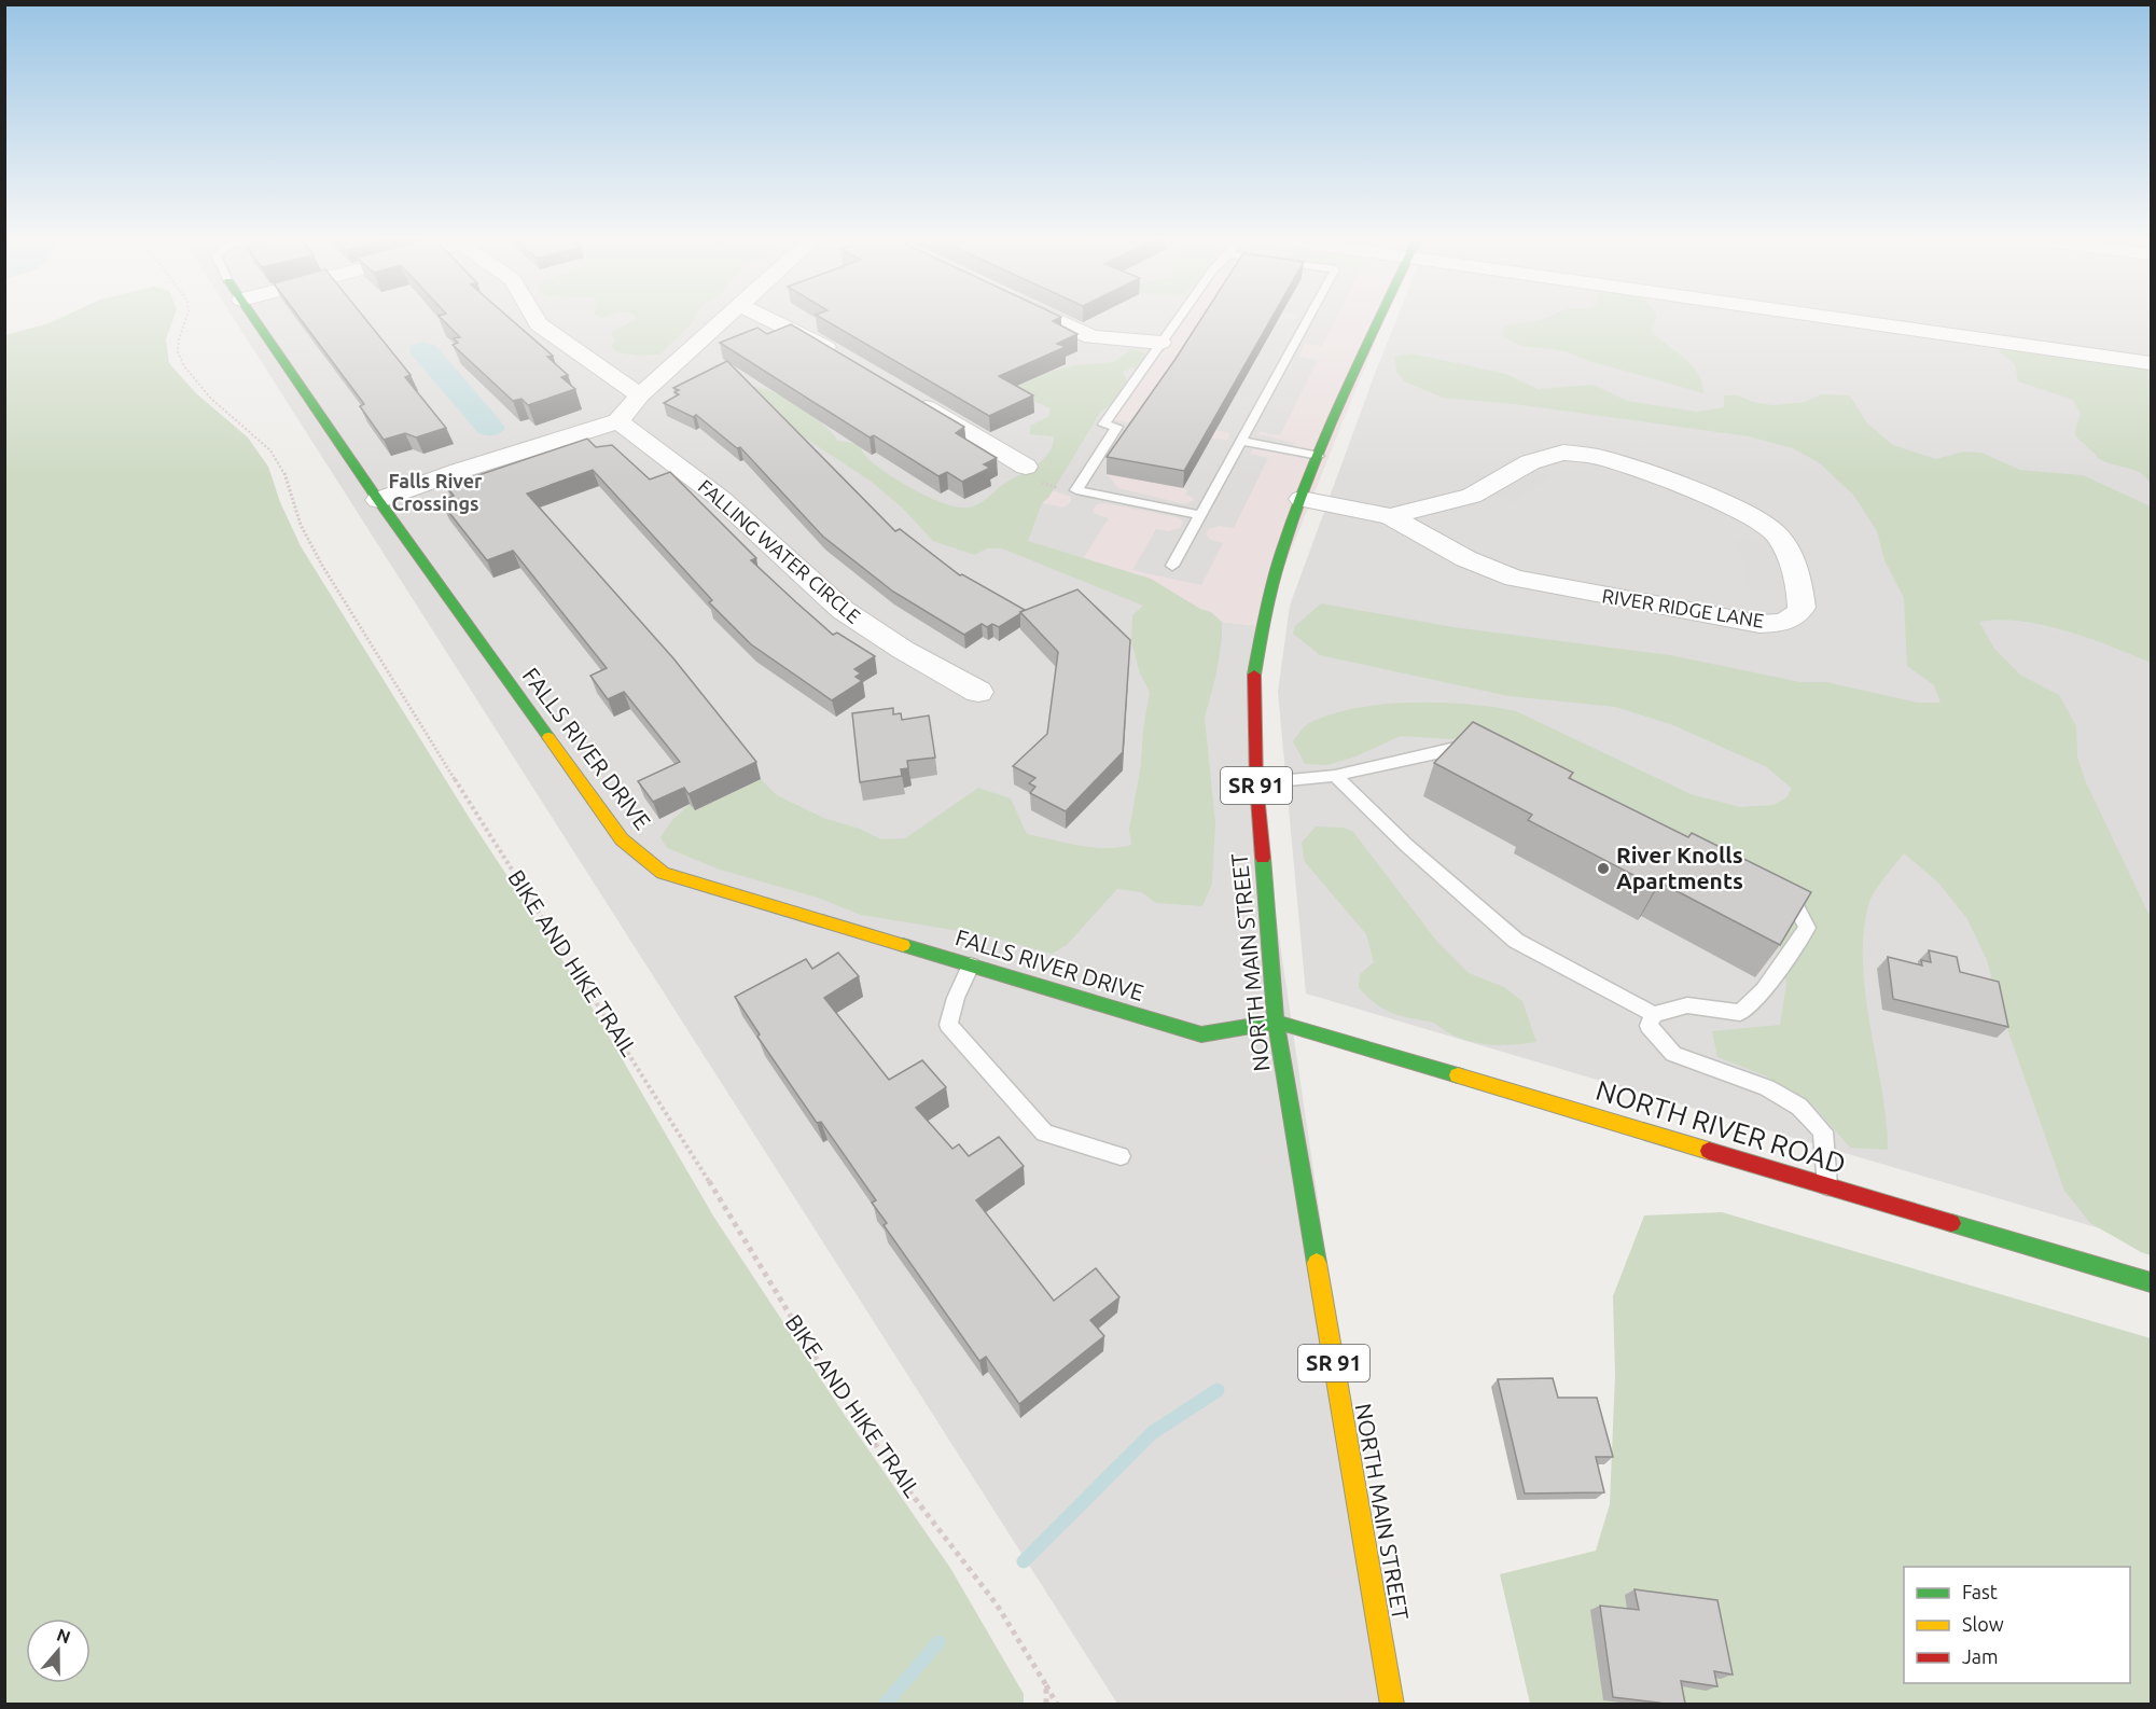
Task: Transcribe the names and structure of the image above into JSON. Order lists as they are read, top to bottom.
{
  "streets": {
    "street": [
      "FALLING WATER CIRCLE",
      "RIVER RIDGE LANE",
      "FALLS RIVER DRIVE",
      "SR 91",
      "NORTH MAIN STREET",
      "NORTH RIVER ROAD"
    ],
    "path": ["BIKE AND HIKE TRAIL"]
  },
  "crossings": [
    ["RIVER RIDGE LANE", "NORTH MAIN STREET"],
    ["FALLS RIVER DRIVE", "NORTH MAIN STREET"],
    ["FALLS RIVER DRIVE", "NORTH RIVER ROAD"],
    ["NORTH MAIN STREET", "NORTH RIVER ROAD"]
  ],
  "districts": ["Falls River Crossings"],
  "places": ["River Knolls Apartments"],
  "legend": ["Fast", "Slow", "Jam"],
  "north": "top"
}
